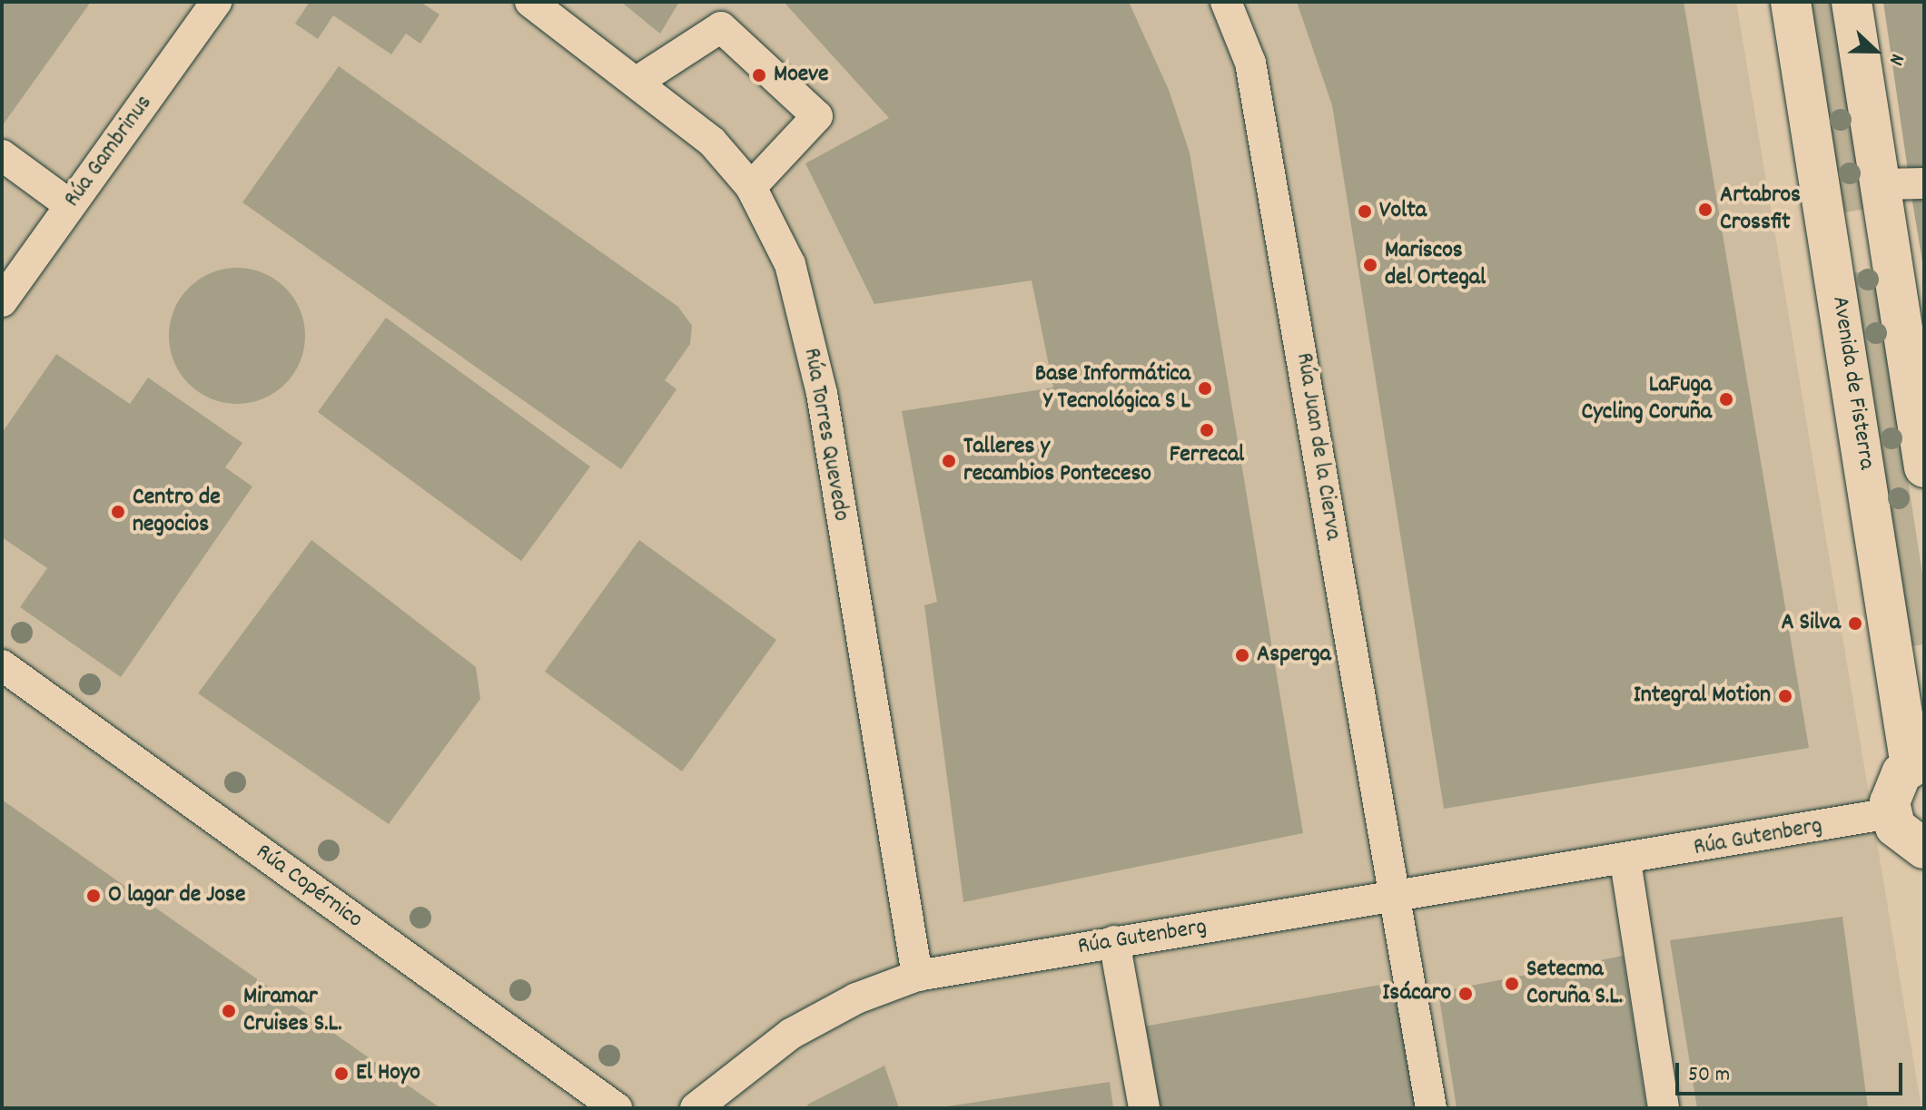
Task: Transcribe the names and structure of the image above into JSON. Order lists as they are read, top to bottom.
{
  "streets": {
    "main road": ["Avenida de Fisterra"],
    "street": [
      "Rúa Gambrinus",
      "Rúa Torres Quevedo",
      "Rúa Juan de la Cierva",
      "Rúa Gutenberg",
      "Rúa Copérnico"
    ]
  },
  "crossings": [
    ["Avenida de Fisterra", "Rúa Gutenberg"],
    ["Rúa Torres Quevedo", "Rúa Gutenberg"],
    ["Rúa Juan de la Cierva", "Rúa Gutenberg"]
  ],
  "places": [
    "Moeve",
    "Artabros Crossfit",
    "Volta",
    "Mariscos del Ortegal",
    "Base Informática Y Tecnológica S L",
    "LaFuga Cycling Coruña",
    "Ferrecal",
    "Talleres y recambios Ponteceso",
    "Centro de negocios",
    "A Silva",
    "Asperga",
    "Integral Motion",
    "O lagar de Jose",
    "Setecma Coruña S.L.",
    "Isácaro",
    "Miramar Cruises S.L.",
    "El Hoyo"
  ],
  "scale_bar": "50 m",
  "north": "right"
}
